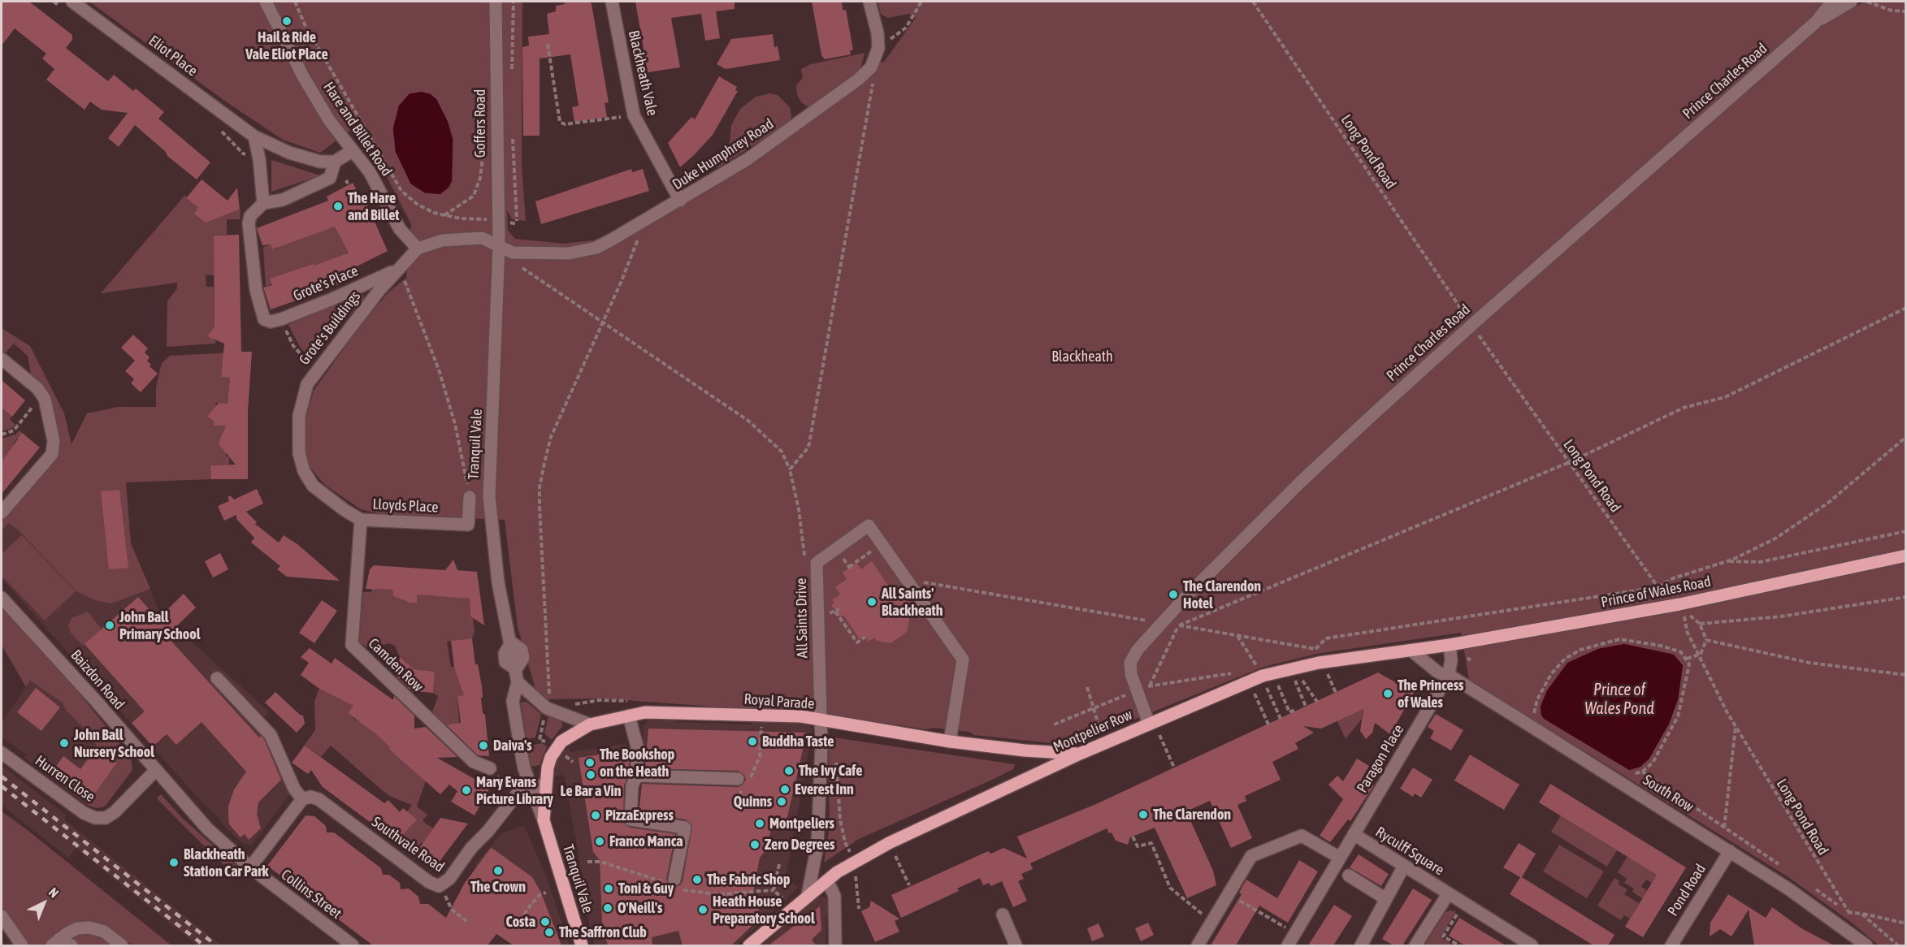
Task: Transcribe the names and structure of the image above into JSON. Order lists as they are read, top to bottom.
{
  "streets": {
    "main road": [
      "Tranquil Vale",
      "Prince of Wales Road",
      "Royal Parade",
      "Montpelier Row"
    ],
    "street": [
      "Eliot Place",
      "Blackheath Vale",
      "Prince Charles Road",
      "Goffers Road",
      "Hare and Billet Road",
      "Duke Humphrey Road",
      "Grote's Place",
      "Grote's Buildings",
      "Lloyds Place",
      "All Saints Drive",
      "Camden Row",
      "Baizdon Road",
      "Paragon Place",
      "Hurren Close",
      "South Row",
      "Southvale Road",
      "Ryculff Square",
      "Pond Road",
      "Collins Street"
    ],
    "path": ["Long Pond Road"]
  },
  "crossings": [
    ["Blackheath Vale", "Duke Humphrey Road"],
    ["Prince Charles Road", "Montpelier Row"],
    ["Goffers Road", "Duke Humphrey Road"],
    ["Goffers Road", "Tranquil Vale"],
    ["Hare and Billet Road", "Grote's Buildings"],
    ["Duke Humphrey Road", "Tranquil Vale"],
    ["Grote's Place", "Grote's Buildings"],
    ["Grote's Buildings", "Lloyds Place"],
    ["Tranquil Vale", "Royal Parade"],
    ["Tranquil Vale", "Southvale Road"],
    ["Lloyds Place", "Camden Row"],
    ["Prince of Wales Road", "Montpelier Row"],
    ["Prince of Wales Road", "South Row"],
    ["All Saints Drive", "Royal Parade"],
    ["Baizdon Road", "Hurren Close"],
    ["Baizdon Road", "Collins Street"],
    ["Royal Parade", "Montpelier Row"],
    ["Montpelier Row", "South Row"],
    ["Paragon Place", "South Row"],
    ["Paragon Place", "Ryculff Square"],
    ["South Row", "Pond Road"]
  ],
  "water": ["Prince of Wales Pond"],
  "parks": ["Blackheath"],
  "places": [
    "Hail & Ride Vale Eliot Place",
    "The Hare and Billet",
    "The Clarendon Hotel",
    "All Saints' Blackheath",
    "John Ball Primary School",
    "The Princess of Wales",
    "Buddha Taste",
    "John Ball Nursery School",
    "Daiva's",
    "The Bookshop on the Heath",
    "The Ivy Cafe",
    "Le Bar a Vin",
    "Everest Inn",
    "Mary Evans Picture Library",
    "Quinns",
    "The Clarendon",
    "PizzaExpress",
    "Montpeliers",
    "Franco Manca",
    "Zero Degrees",
    "Blackheath Station Car Park",
    "The Crown",
    "The Fabric Shop",
    "Toni & Guy",
    "O'Neill's",
    "Heath House Preparatory School",
    "Costa",
    "The Saffron Club"
  ],
  "north": "top right"
}
